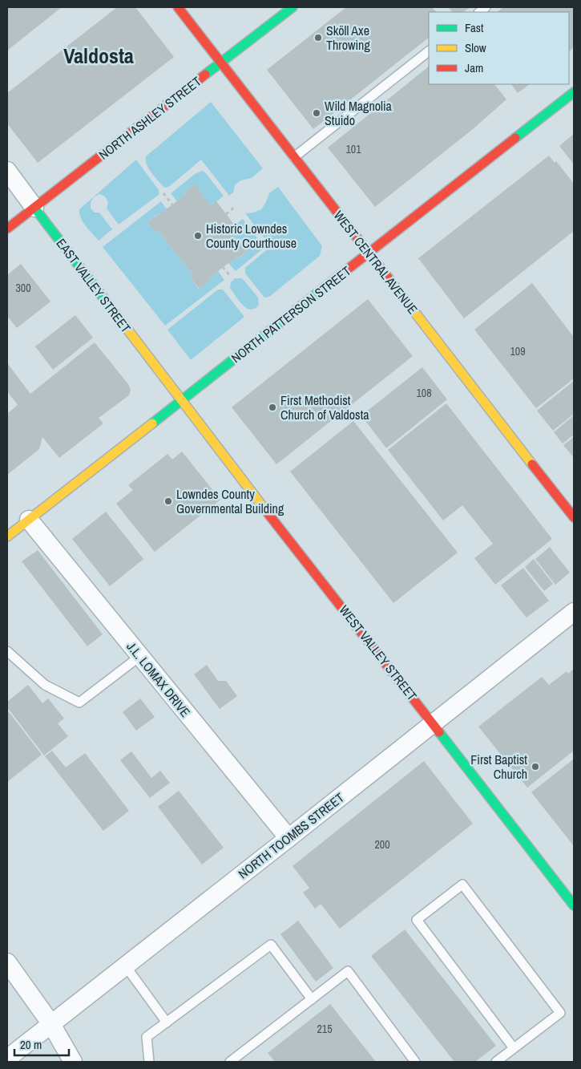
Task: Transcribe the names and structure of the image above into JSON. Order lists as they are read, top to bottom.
{
  "streets": {
    "main road": [
      "NORTH ASHLEY STREET",
      "WEST CENTRAL AVENUE",
      "EAST VALLEY STREET",
      "NORTH PATTERSON STREET",
      "WEST VALLEY STREET"
    ],
    "street": ["J.L. LOMAX DRIVE", "NORTH TOOMBS STREET"]
  },
  "crossings": [
    ["NORTH ASHLEY STREET", "WEST CENTRAL AVENUE"],
    ["NORTH ASHLEY STREET", "EAST VALLEY STREET"],
    ["WEST CENTRAL AVENUE", "NORTH PATTERSON STREET"],
    ["EAST VALLEY STREET", "NORTH PATTERSON STREET"],
    ["EAST VALLEY STREET", "WEST VALLEY STREET"],
    ["NORTH PATTERSON STREET", "WEST VALLEY STREET"],
    ["NORTH PATTERSON STREET", "J.L. LOMAX DRIVE"],
    ["WEST VALLEY STREET", "NORTH TOOMBS STREET"],
    ["J.L. LOMAX DRIVE", "NORTH TOOMBS STREET"]
  ],
  "districts": ["Valdosta"],
  "places": [
    "Sköll Axe Throwing",
    "Wild Magnolia Stuido",
    "Historic Lowndes County Courthouse",
    "First Methodist Church of Valdosta",
    "Lowndes County Governmental Building",
    "First Baptist Church"
  ],
  "house_numbers": [
    "101",
    "300",
    "109",
    "108",
    "200",
    "215"
  ],
  "legend": ["Fast", "Slow", "Jam"],
  "scale_bar": "20 m"
}
